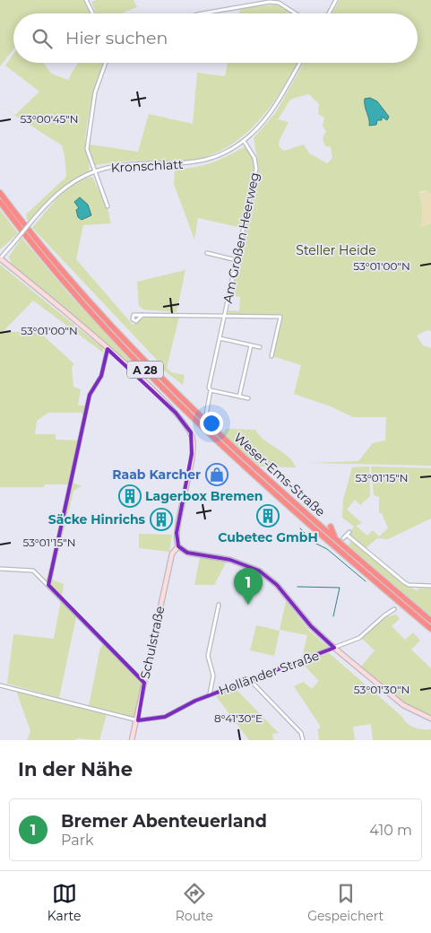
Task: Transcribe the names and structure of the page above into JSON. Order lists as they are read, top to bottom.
{
  "streets": {
    "highway": ["A 28", "Weser-Ems-Straße"],
    "street": [
      "Kronschlatt",
      "Am Großen Heerweg",
      "Schulstraße",
      "Holländer Straße"
    ]
  },
  "crossings": [
    ["Kronschlatt", "Am Großen Heerweg"],
    ["Schulstraße", "Holländer Straße"]
  ],
  "parks": ["Steller Heide"],
  "places": {
    "shop": ["Raab Karcher"],
    "building": ["Lagerbox Bremen", "Cubetec GmbH", "Säcke Hinrichs"]
  },
  "page": {
    "search": "Hier suchen",
    "pins": "1",
    "heading": "In der Nähe",
    "list": [
      {
        "mark": "1",
        "name": "Bremer Abenteuerland",
        "note": "Park",
        "value": "410 m"
      }
    ],
    "nav": ["Karte", "Route", "Gespeichert"]
  },
  "coordinates": [
    "53°00'45\"N",
    "53°01'00\"N",
    "53°01'15\"N",
    "53°01'30\"N",
    "8°41'30\"E"
  ]
}
